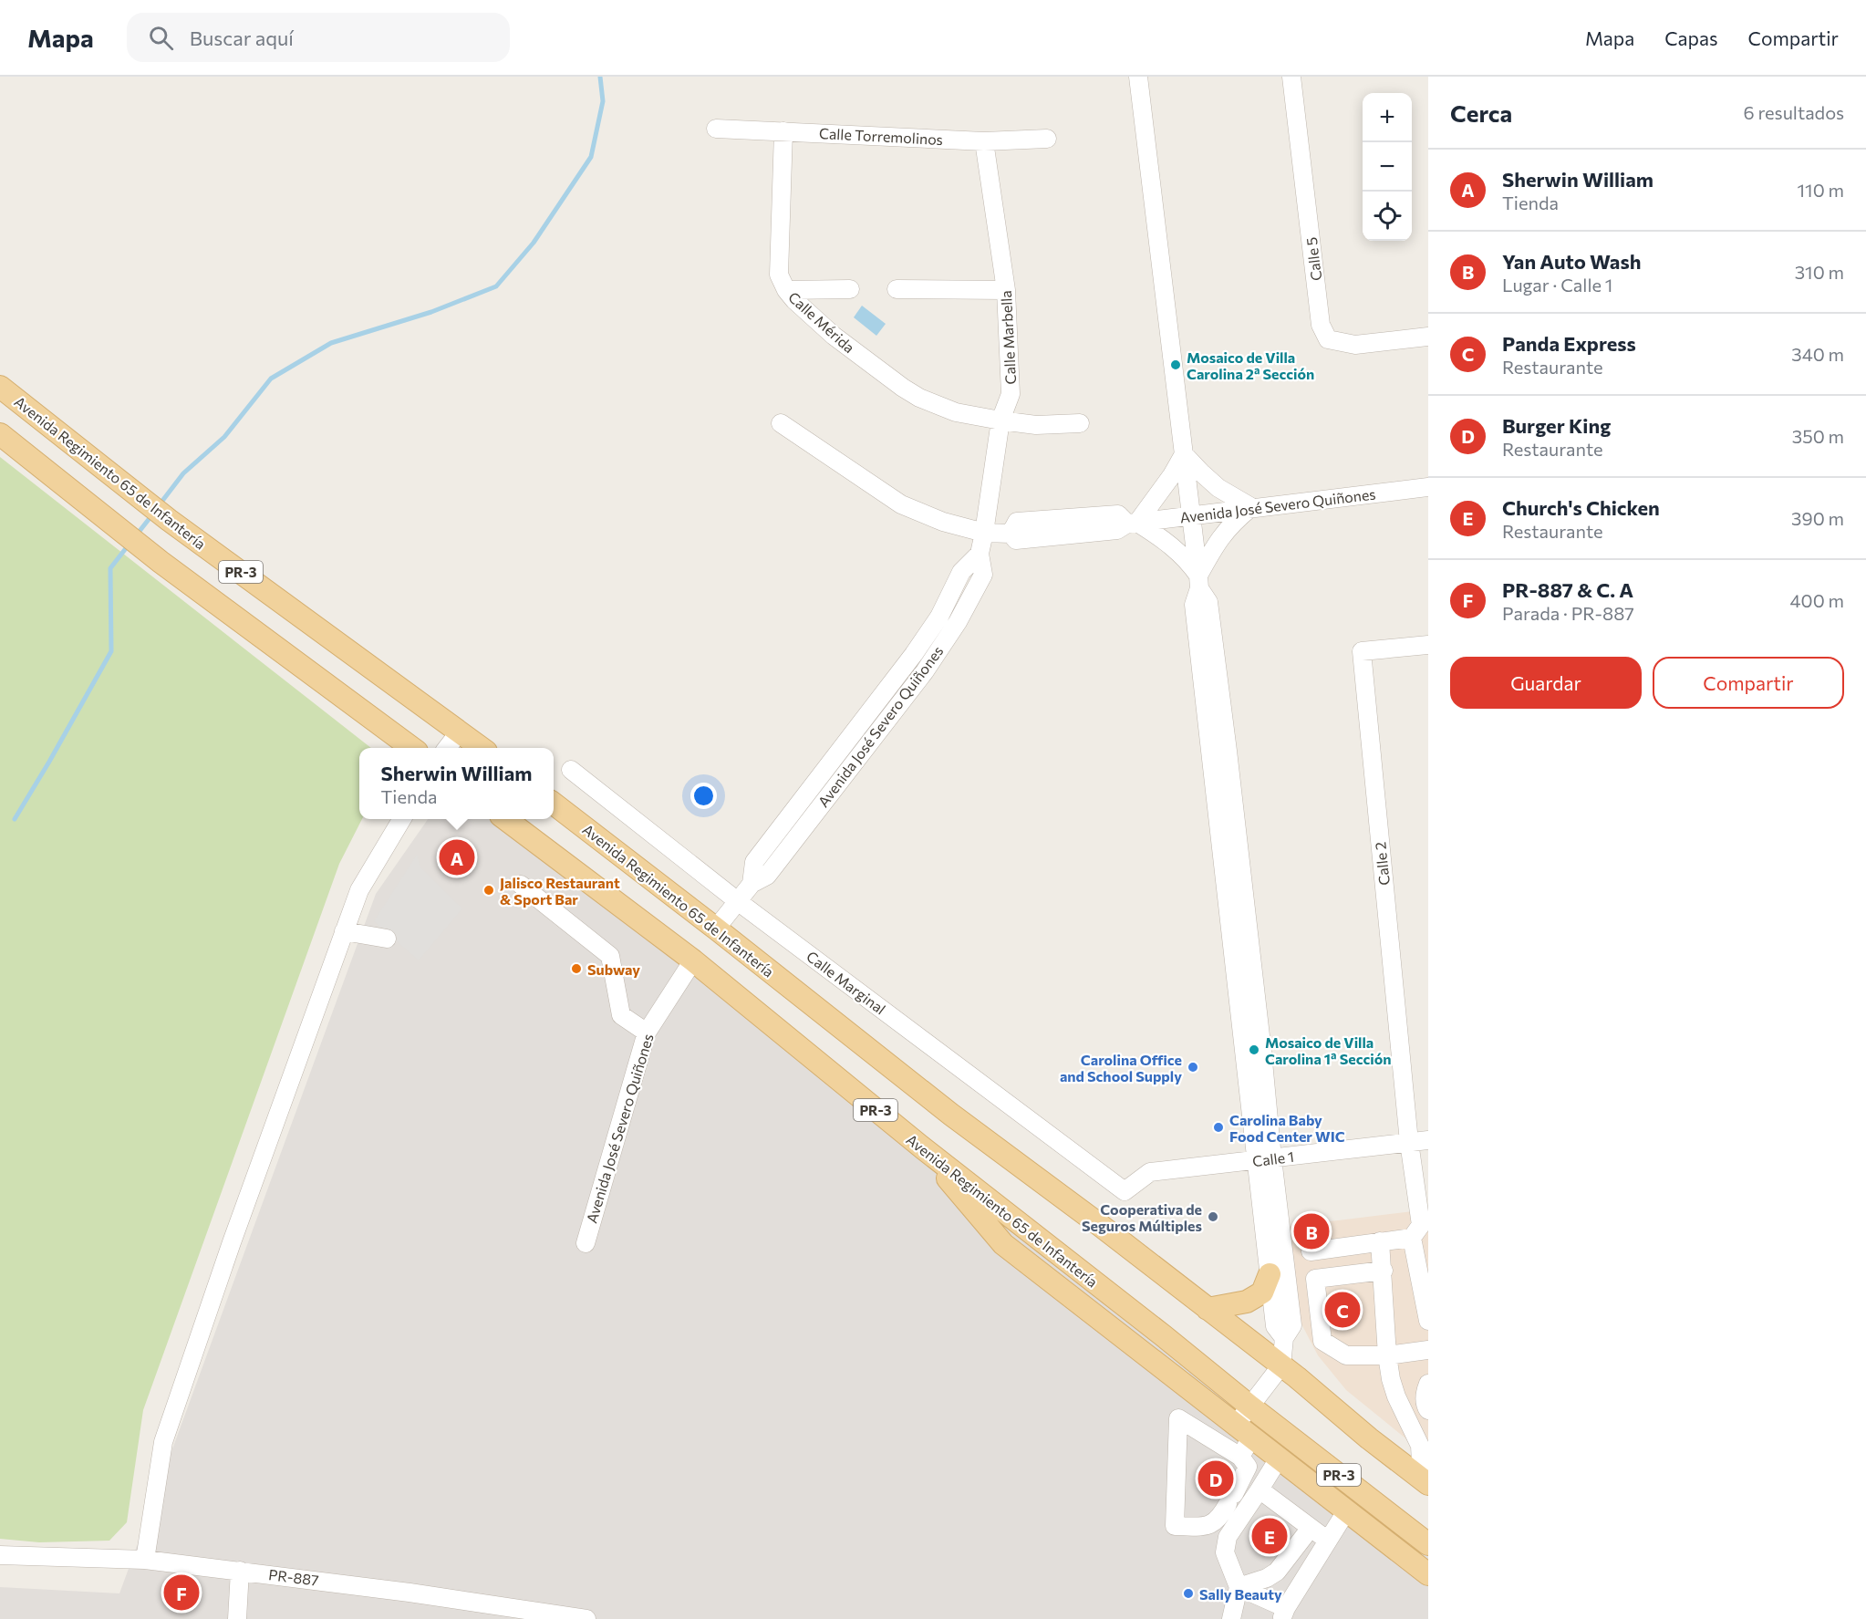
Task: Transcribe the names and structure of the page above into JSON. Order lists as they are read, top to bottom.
{
  "streets": {
    "main road": ["Avenida Regimiento 65 de Infantería", "PR-3"],
    "street": [
      "Calle Torremolinos",
      "Calle 5",
      "Calle Mérida",
      "Calle Marbella",
      "Avenida José Severo Quiñones",
      "Calle 2",
      "Calle Marginal",
      "Calle 1",
      "PR-887"
    ]
  },
  "crossings": [
    ["Calle Torremolinos", "Calle Mérida"],
    ["Calle Torremolinos", "Calle Marbella"],
    ["Calle Mérida", "Calle Marbella"],
    ["Calle Marbella", "Avenida José Severo Quiñones"],
    ["Avenida Regimiento 65 de Infantería", "Avenida José Severo Quiñones"],
    ["Avenida José Severo Quiñones", "Calle Marginal"],
    ["Calle 2", "Calle 1"],
    ["Calle Marginal", "Calle 1"]
  ],
  "places": [
    "Mosaico de Villa Carolina 2ª Sección",
    "Jalisco Restaurant & Sport Bar",
    "Subway",
    "Mosaico de Villa Carolina 1ª Sección",
    "Carolina Office and School Supply",
    "Carolina Baby Food Center WIC",
    "Cooperativa de Seguros Múltiples",
    "Sally Beauty"
  ],
  "page": {
    "header": "Mapa",
    "search": "Buscar aquí",
    "nav": ["Mapa", "Capas", "Compartir"],
    "heading": ["Cerca", "6 resultados"],
    "map_buttons": ["+", "−"],
    "list": [
      {
        "mark": "A",
        "name": "Sherwin William",
        "note": "Tienda",
        "value": "110 m"
      },
      {
        "mark": "B",
        "name": "Yan Auto Wash",
        "note": "Lugar · Calle 1",
        "value": "310 m"
      },
      {
        "mark": "C",
        "name": "Panda Express",
        "note": "Restaurante",
        "value": "340 m"
      },
      {
        "mark": "D",
        "name": "Burger King",
        "note": "Restaurante",
        "value": "350 m"
      },
      {
        "mark": "E",
        "name": "Church's Chicken",
        "note": "Restaurante",
        "value": "390 m"
      },
      {
        "mark": "F",
        "name": "PR-887 & C. A",
        "note": "Parada · PR-887",
        "value": "400 m"
      }
    ],
    "buttons": ["Guardar", "Compartir"],
    "popup": ["Sherwin William", "Tienda"],
    "pins": [
      "A",
      "B",
      "C",
      "D",
      "E",
      "F"
    ]
  }
}
